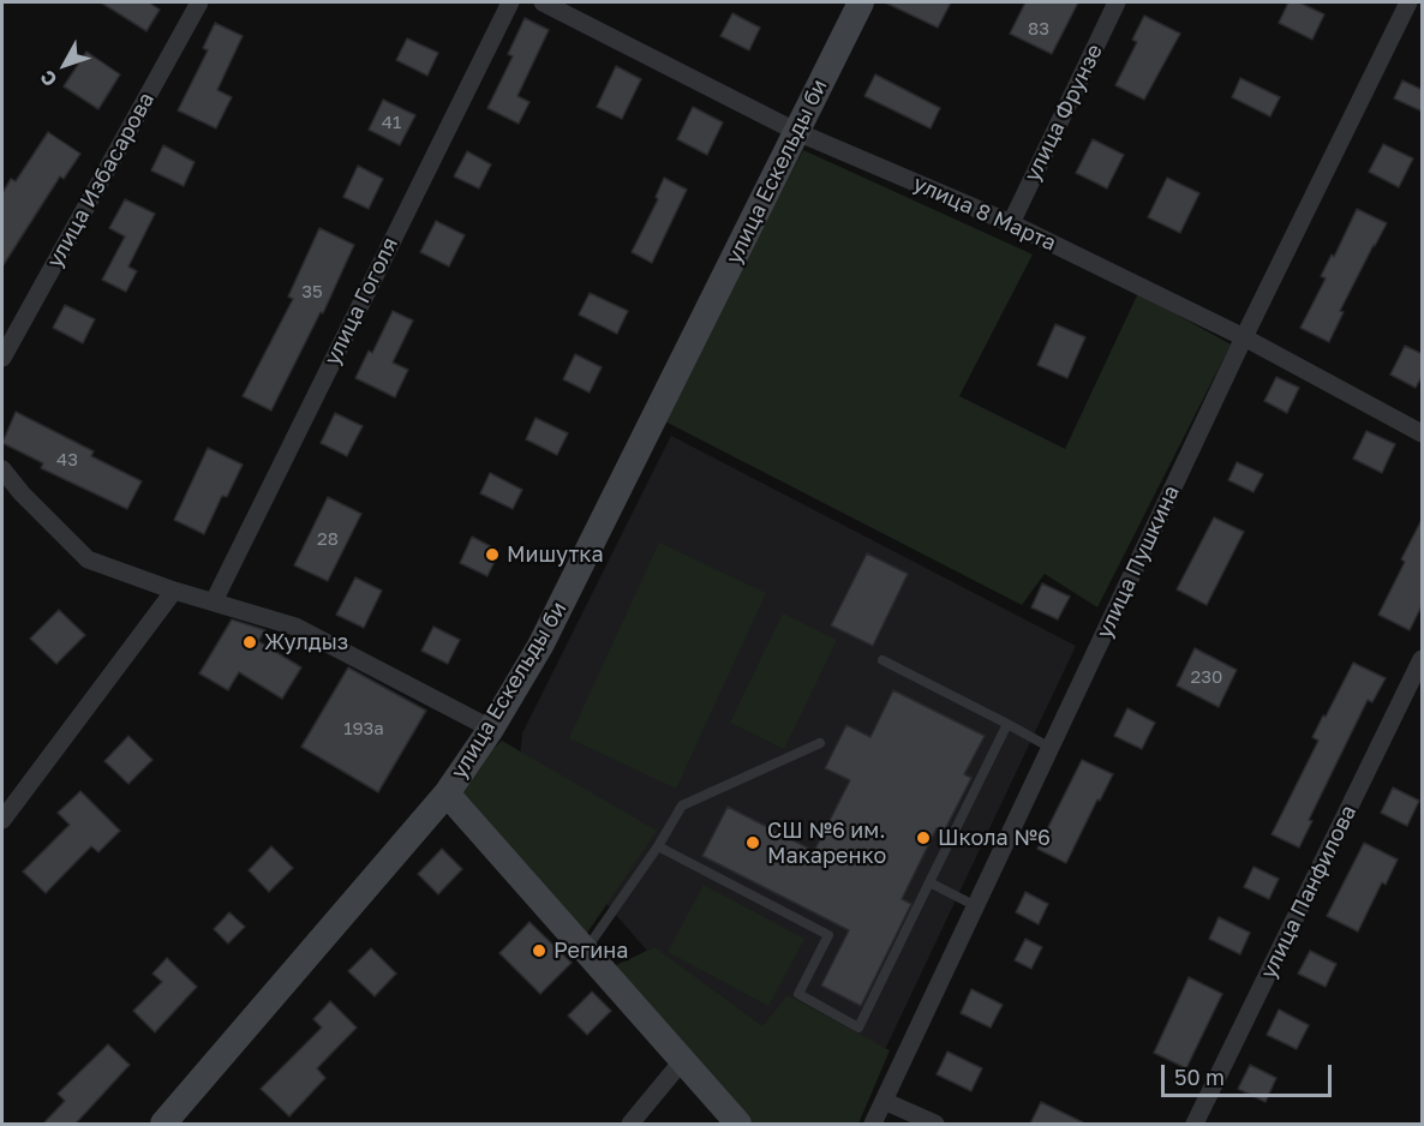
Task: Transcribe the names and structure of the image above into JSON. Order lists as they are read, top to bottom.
{
  "streets": {
    "street": [
      "улица Фрунзе",
      "улица Ескельды би",
      "улица Избасарова",
      "улица 8 Марта",
      "улица Гоголя",
      "улица Пушкина",
      "улица Панфилова"
    ]
  },
  "crossings": [
    ["улица Фрунзе", "улица 8 Марта"],
    ["улица Ескельды би", "улица 8 Марта"],
    ["улица 8 Марта", "улица Пушкина"]
  ],
  "places": [
    "Мишутка",
    "Жулдыз",
    "Школа №6",
    "СШ №6 им. Макаренко",
    "Регина"
  ],
  "house_numbers": [
    "83",
    "41",
    "35",
    "43",
    "28",
    "230",
    "193а"
  ],
  "scale_bar": "50 m",
  "north": "bottom left"
}
